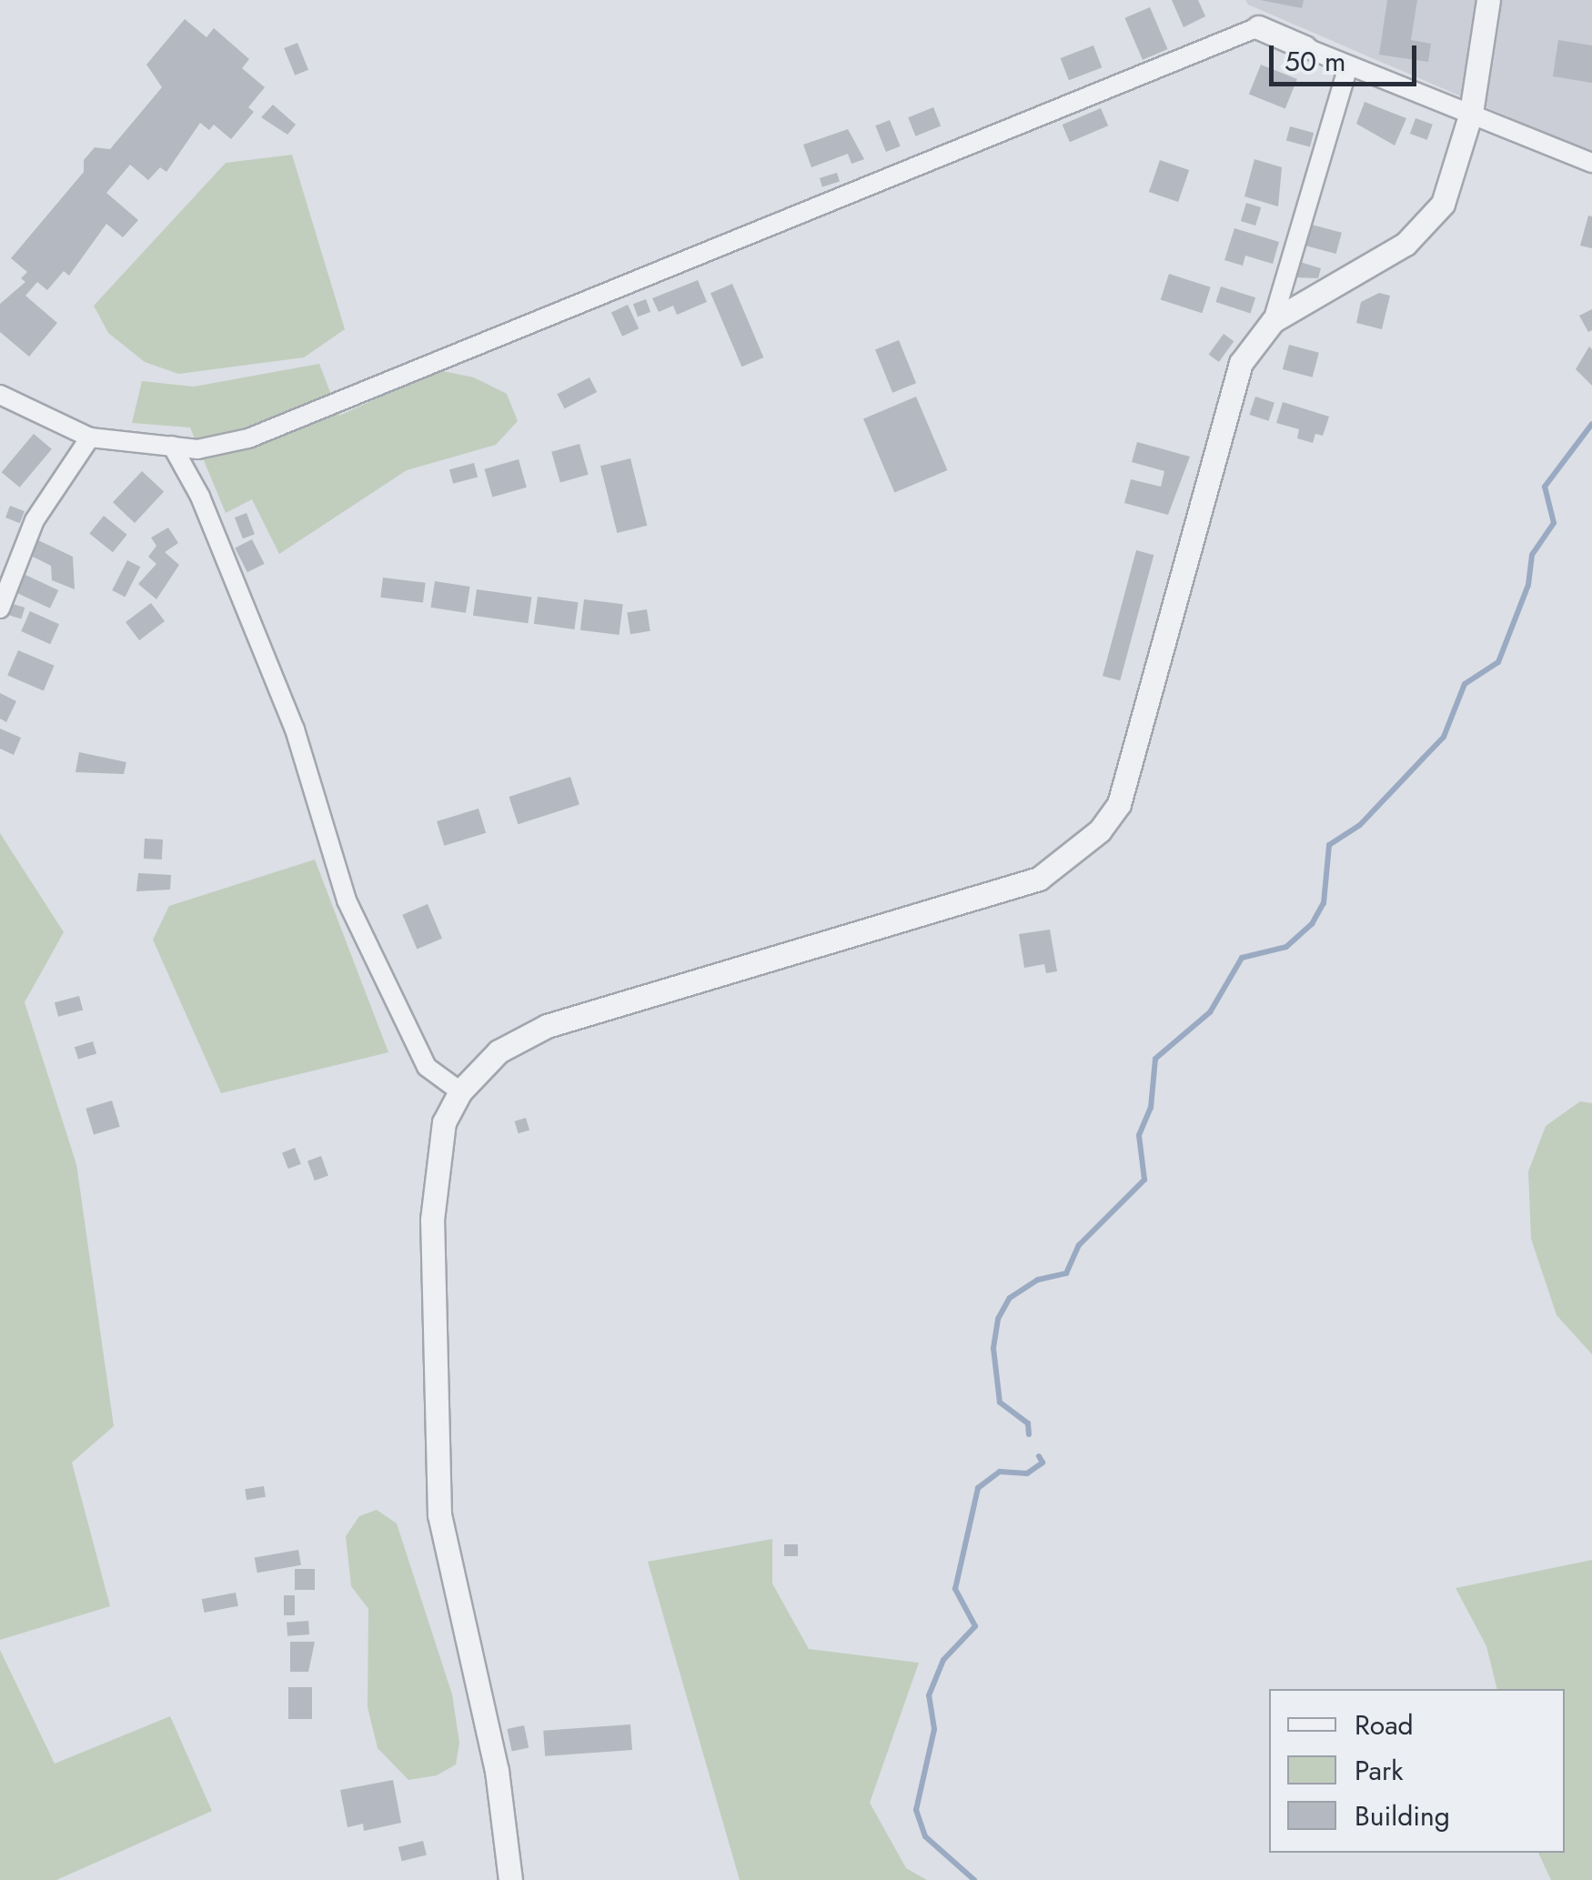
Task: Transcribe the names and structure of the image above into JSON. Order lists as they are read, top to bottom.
{
  "legend": ["Road", "Park", "Building"],
  "scale_bar": "50 m"
}
